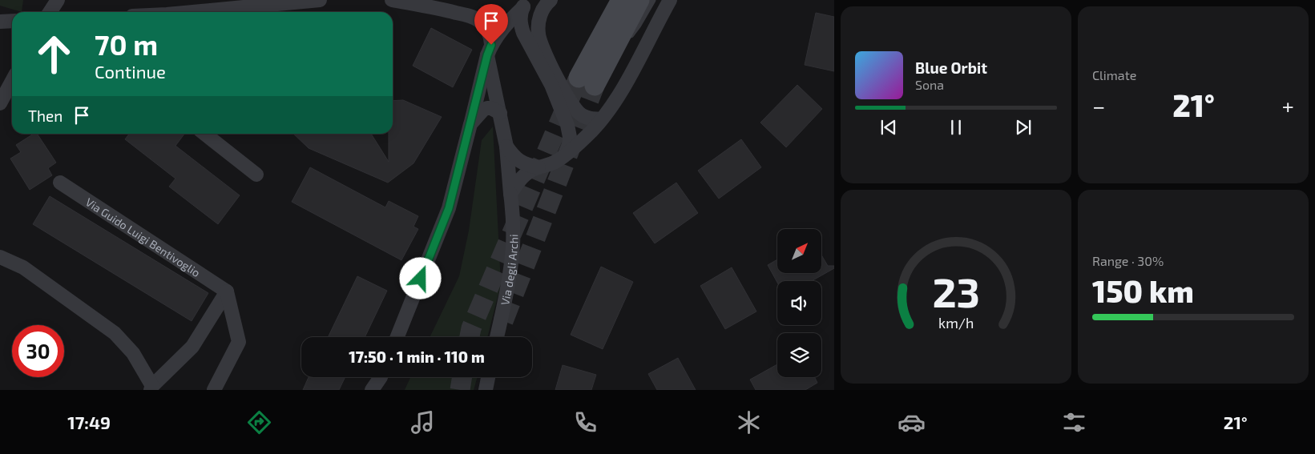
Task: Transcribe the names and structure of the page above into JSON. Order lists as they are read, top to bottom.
{
  "streets": {
    "street": ["Via Guido Luigi Bentivoglio", "Via degli Archi"]
  },
  "north": "top right",
  "page": {
    "tile": [
      "Climate",
      ["Range · 30%", "150 km"]
    ],
    "turn": ["70 m", "Continue"],
    "song": ["Blue Orbit", "Sona"],
    "heat": ["−", "21°", "+"],
    "then": "Then",
    "limit": "30",
    "trip": "17:50 · 1 min · 110 m",
    "tabs": ["17:49", "21°"],
    "gauge": ["23", "km/h"]
  }
}
